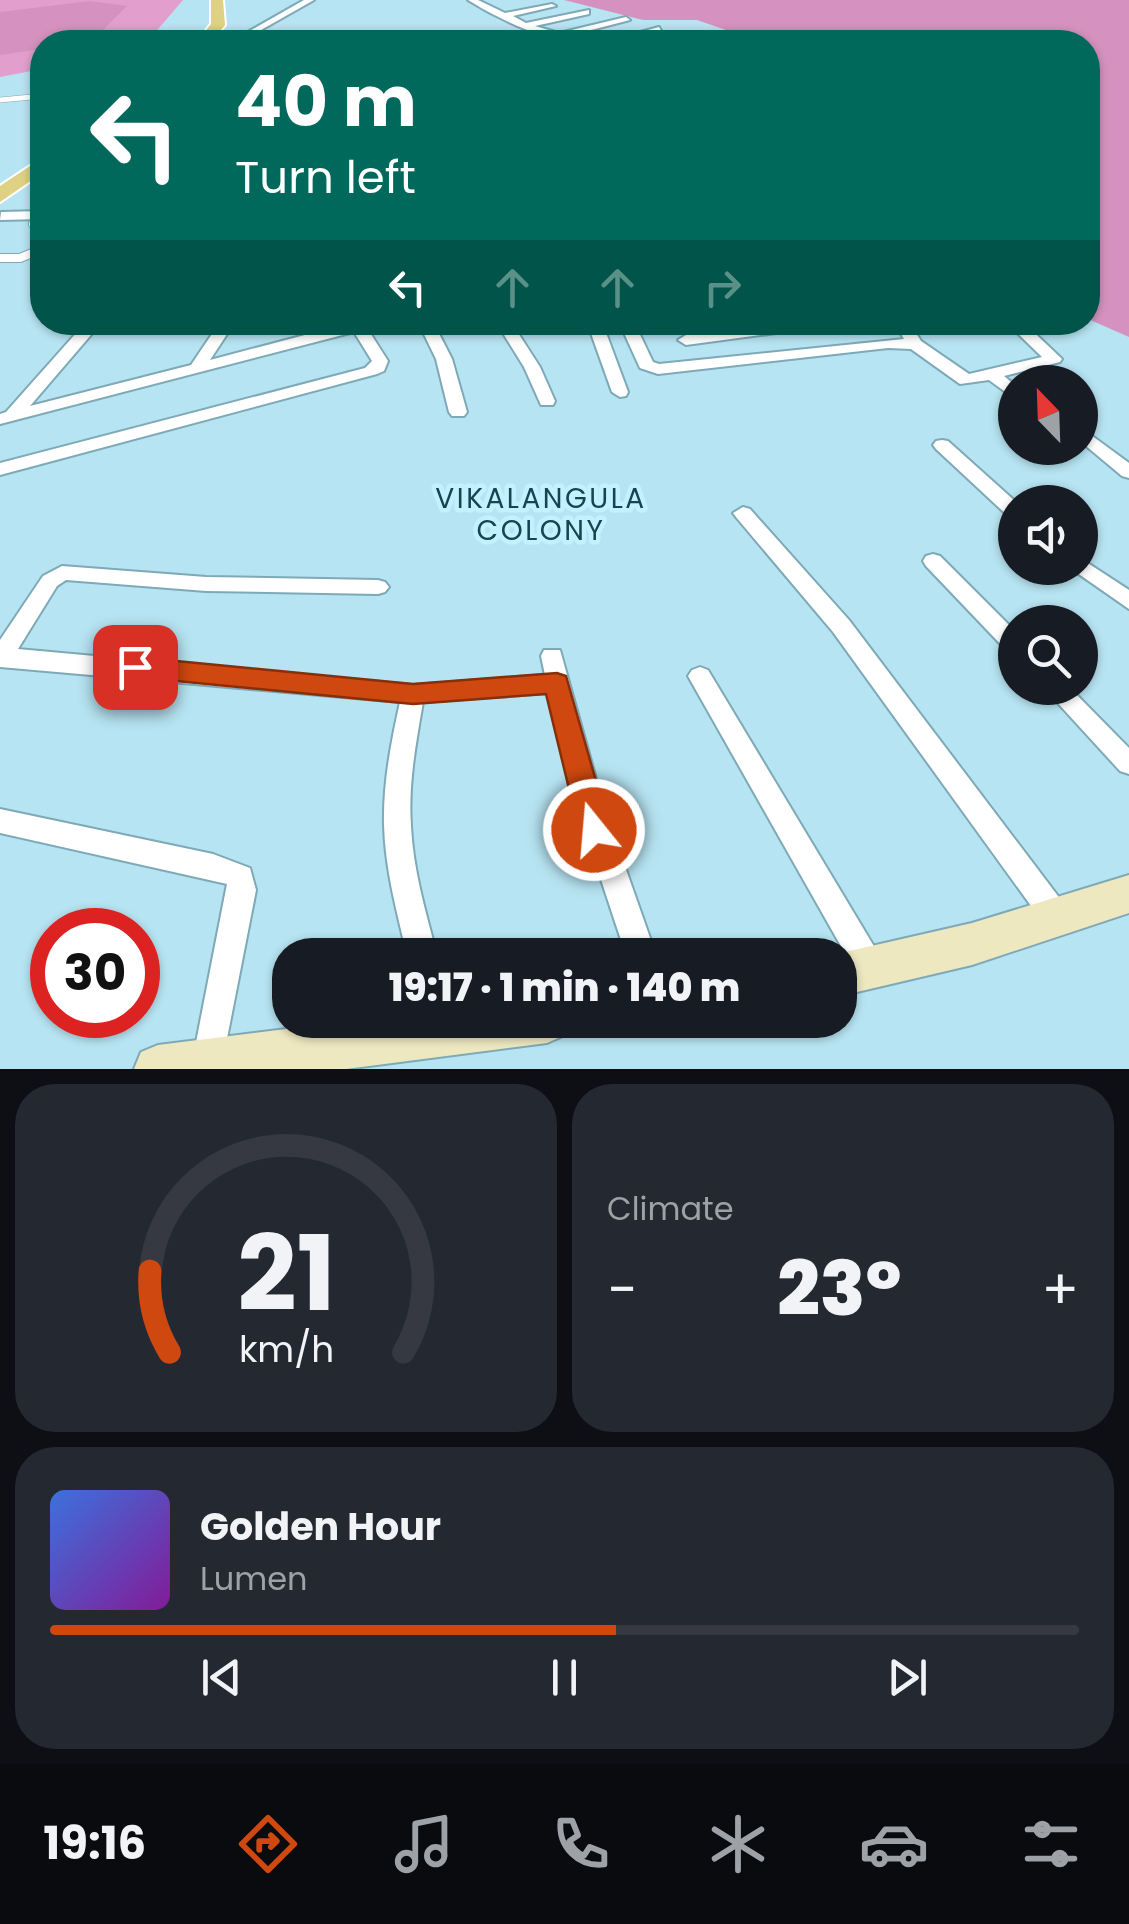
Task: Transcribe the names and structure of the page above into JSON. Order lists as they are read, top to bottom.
{
  "districts": ["VIKALANGULA COLONY"],
  "north": "top left",
  "page": {
    "turn": ["40 m", "Turn left"],
    "limit": "30",
    "trip": "19:17 · 1 min · 140 m",
    "tile": "Climate",
    "heat": ["−", "23°", "+"],
    "song": ["Golden Hour", "Lumen"],
    "tabs": "19:16",
    "gauge": ["21", "km/h"]
  }
}
